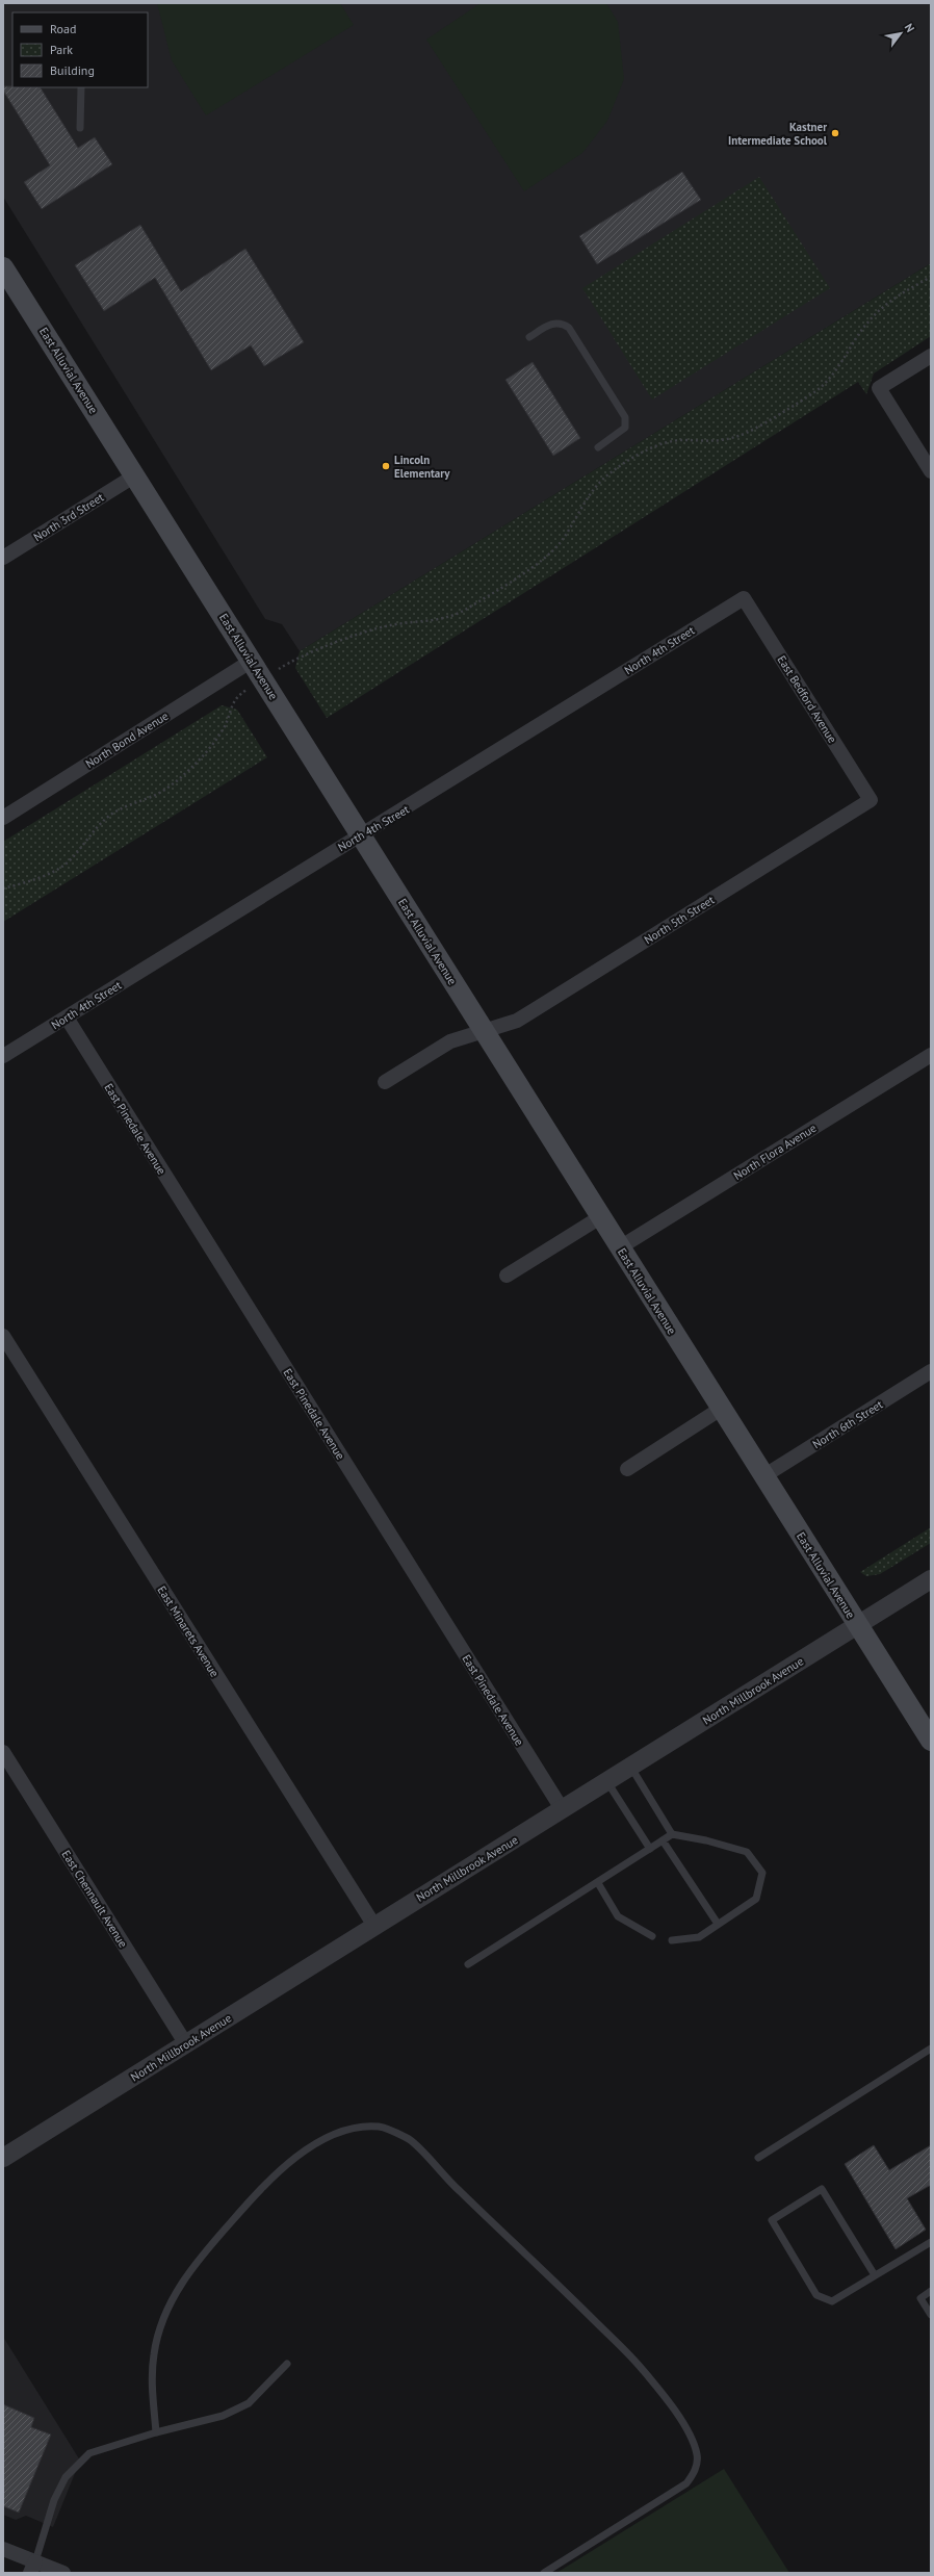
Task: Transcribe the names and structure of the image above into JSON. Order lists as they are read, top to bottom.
{
  "streets": {
    "main road": ["East Alluvial Avenue"],
    "street": [
      "North 3rd Street",
      "North 4th Street",
      "East Bedford Avenue",
      "North Bond Avenue",
      "North 5th Street",
      "East Pinedale Avenue",
      "North Flora Avenue",
      "North 6th Street",
      "East Minarets Avenue",
      "North Millbrook Avenue",
      "East Chennault Avenue"
    ]
  },
  "crossings": [
    ["East Alluvial Avenue", "North 3rd Street"],
    ["East Alluvial Avenue", "North 4th Street"],
    ["East Alluvial Avenue", "North Bond Avenue"],
    ["East Alluvial Avenue", "North 5th Street"],
    ["East Alluvial Avenue", "North Flora Avenue"],
    ["East Alluvial Avenue", "North 6th Street"],
    ["East Alluvial Avenue", "North Millbrook Avenue"],
    ["North 4th Street", "East Bedford Avenue"],
    ["North 4th Street", "East Pinedale Avenue"],
    ["East Bedford Avenue", "North 5th Street"],
    ["East Pinedale Avenue", "North Millbrook Avenue"],
    ["East Minarets Avenue", "North Millbrook Avenue"],
    ["North Millbrook Avenue", "East Chennault Avenue"]
  ],
  "places": ["Kastner Intermediate School", "Lincoln Elementary"],
  "legend": ["Road", "Park", "Building"],
  "north": "top right"
}
